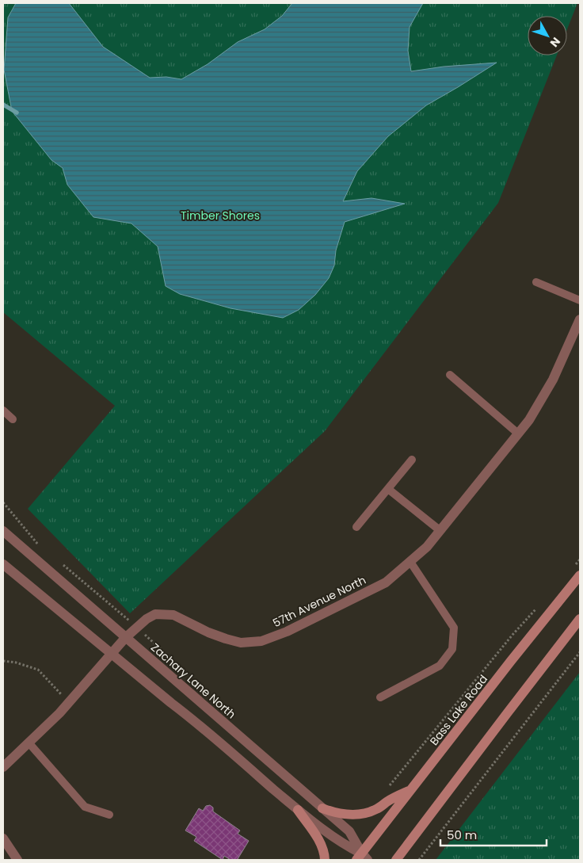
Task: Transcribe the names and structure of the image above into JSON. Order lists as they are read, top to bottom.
{
  "streets": {
    "main road": ["Bass Lake Road"],
    "street": ["57th Avenue North", "Zachary Lane North"]
  },
  "crossings": [
    ["57th Avenue North", "Zachary Lane North"],
    ["Zachary Lane North", "Bass Lake Road"]
  ],
  "parks": ["Timber Shores"],
  "scale_bar": "50 m",
  "north": "bottom right"
}
